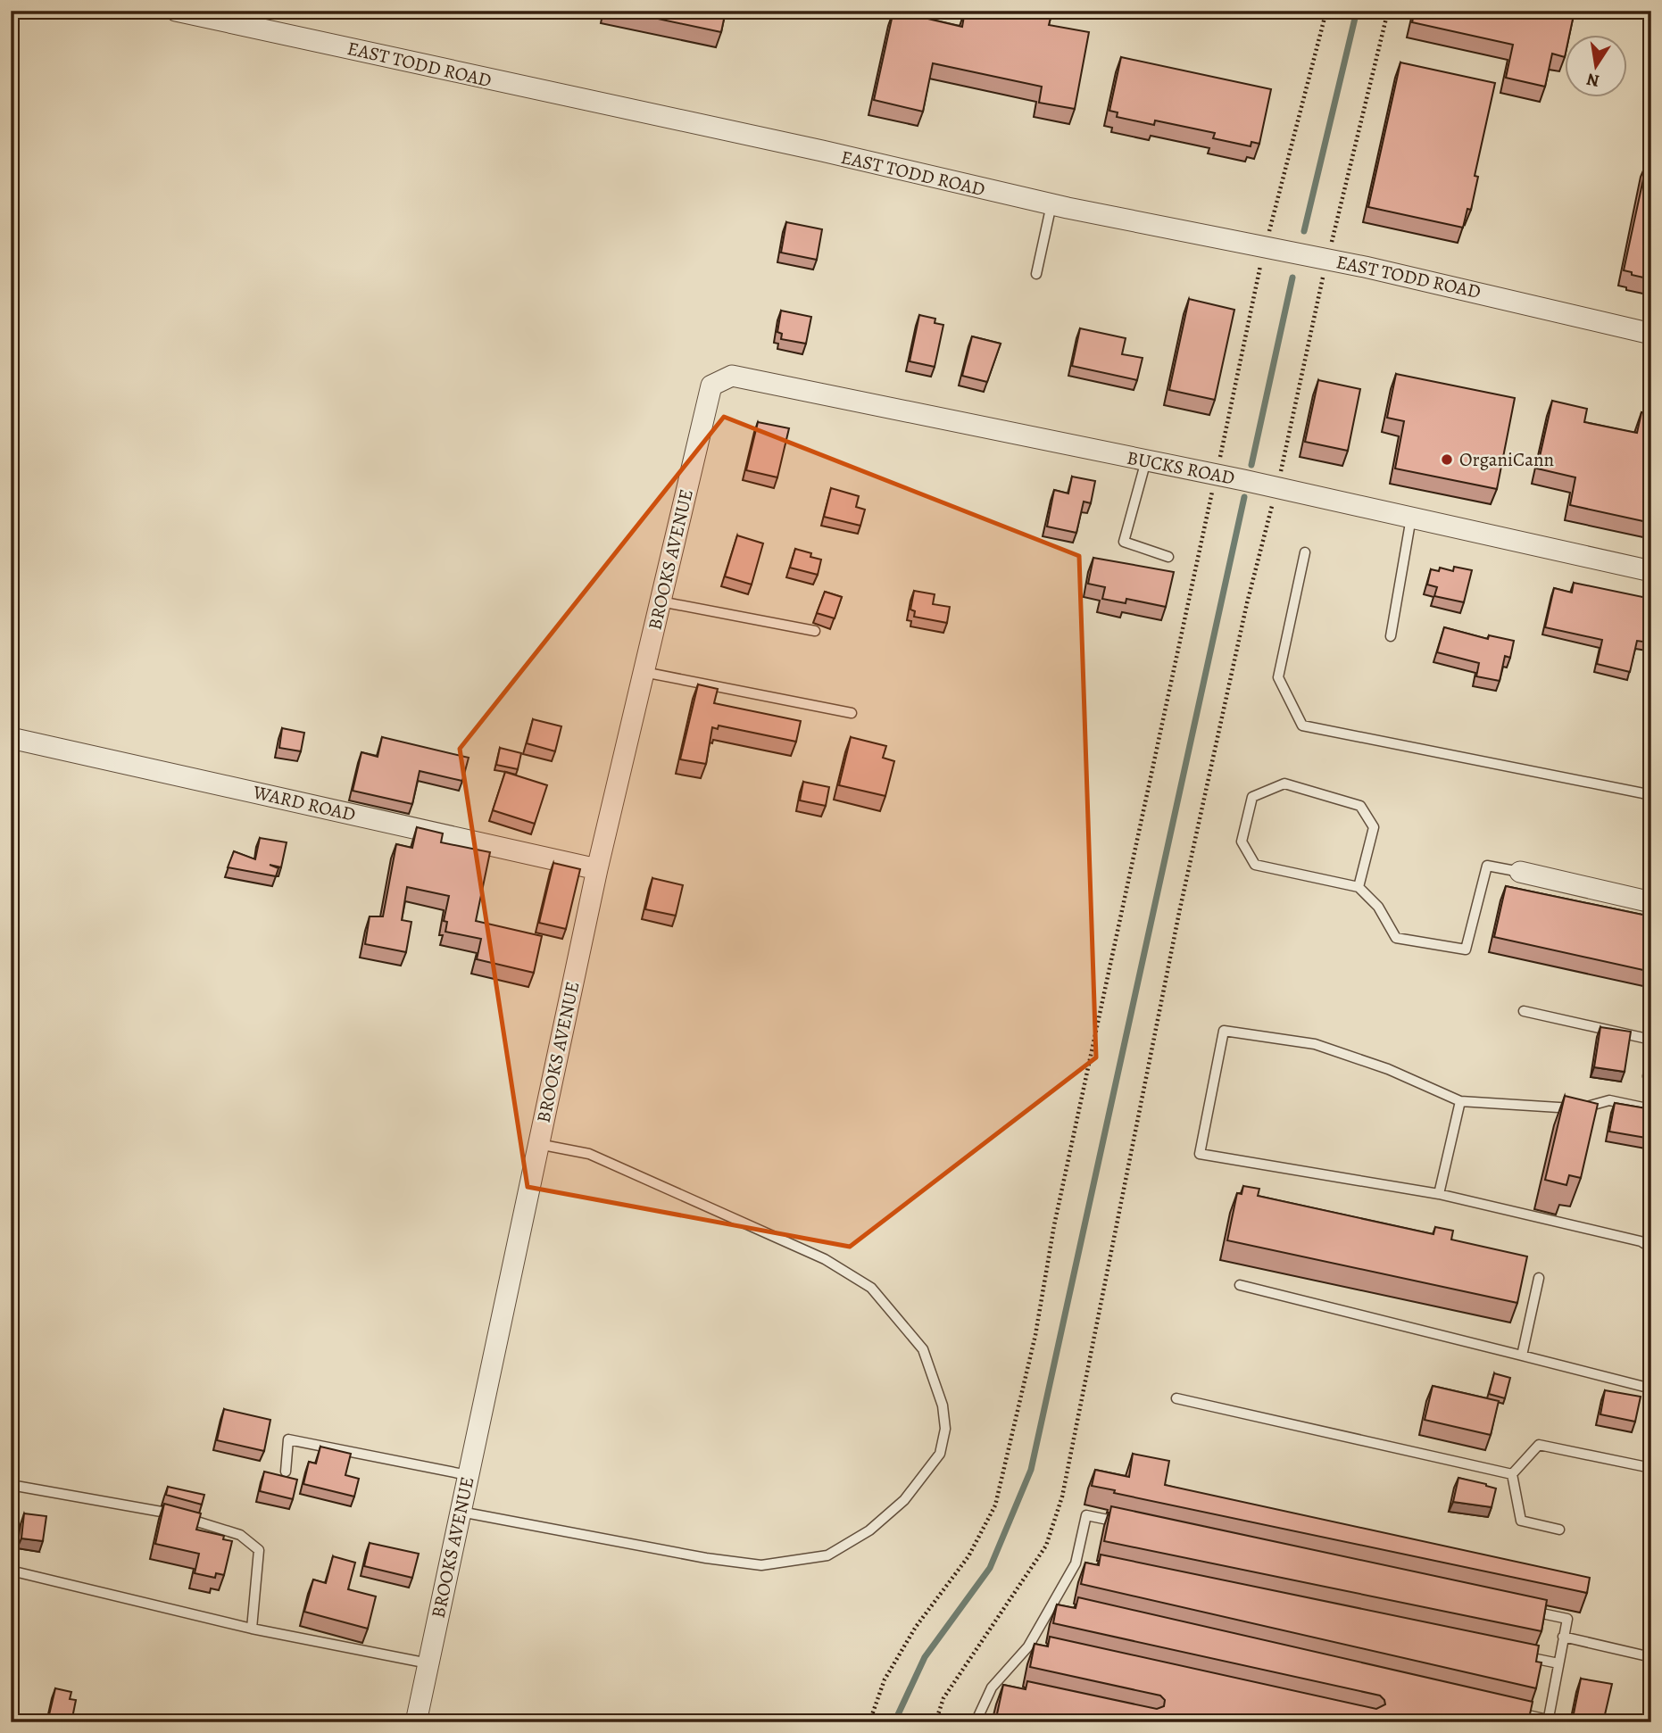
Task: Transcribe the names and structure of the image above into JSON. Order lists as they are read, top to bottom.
{
  "streets": {
    "street": [
      "EAST TODD ROAD",
      "BUCKS ROAD",
      "BROOKS AVENUE",
      "WARD ROAD"
    ]
  },
  "crossings": [
    ["BUCKS ROAD", "BROOKS AVENUE"],
    ["BROOKS AVENUE", "WARD ROAD"]
  ],
  "places": ["OrganiCann"],
  "north": "bottom"
}
